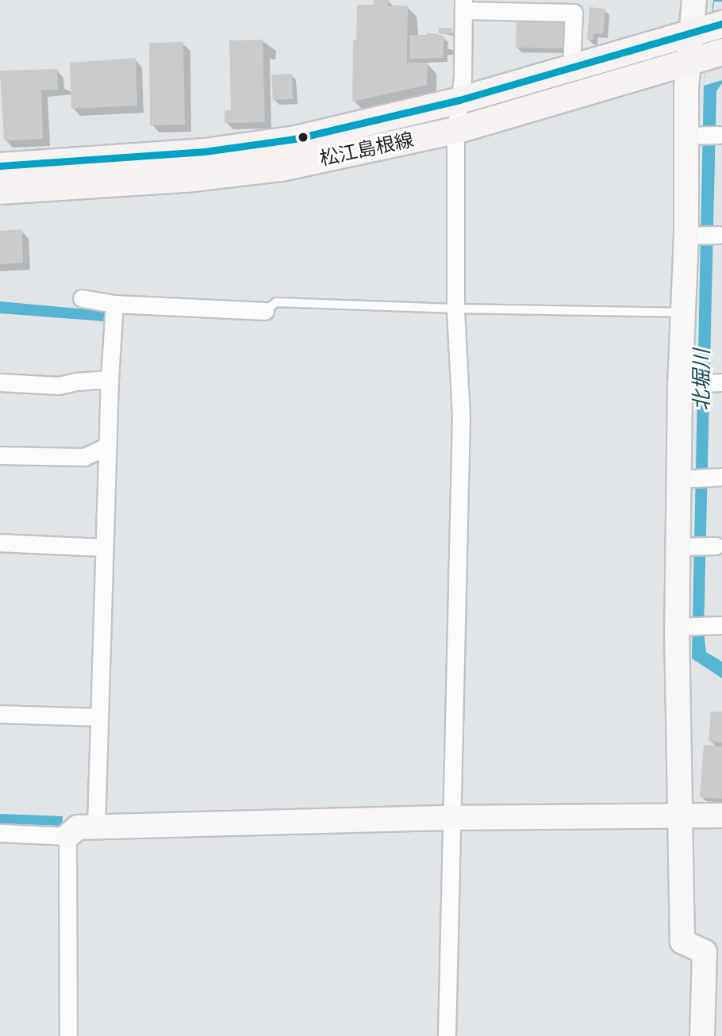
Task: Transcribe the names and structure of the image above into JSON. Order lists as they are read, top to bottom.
{
  "streets": {
    "main road": ["松江島根線"]
  },
  "water": ["北堀川"]
}
